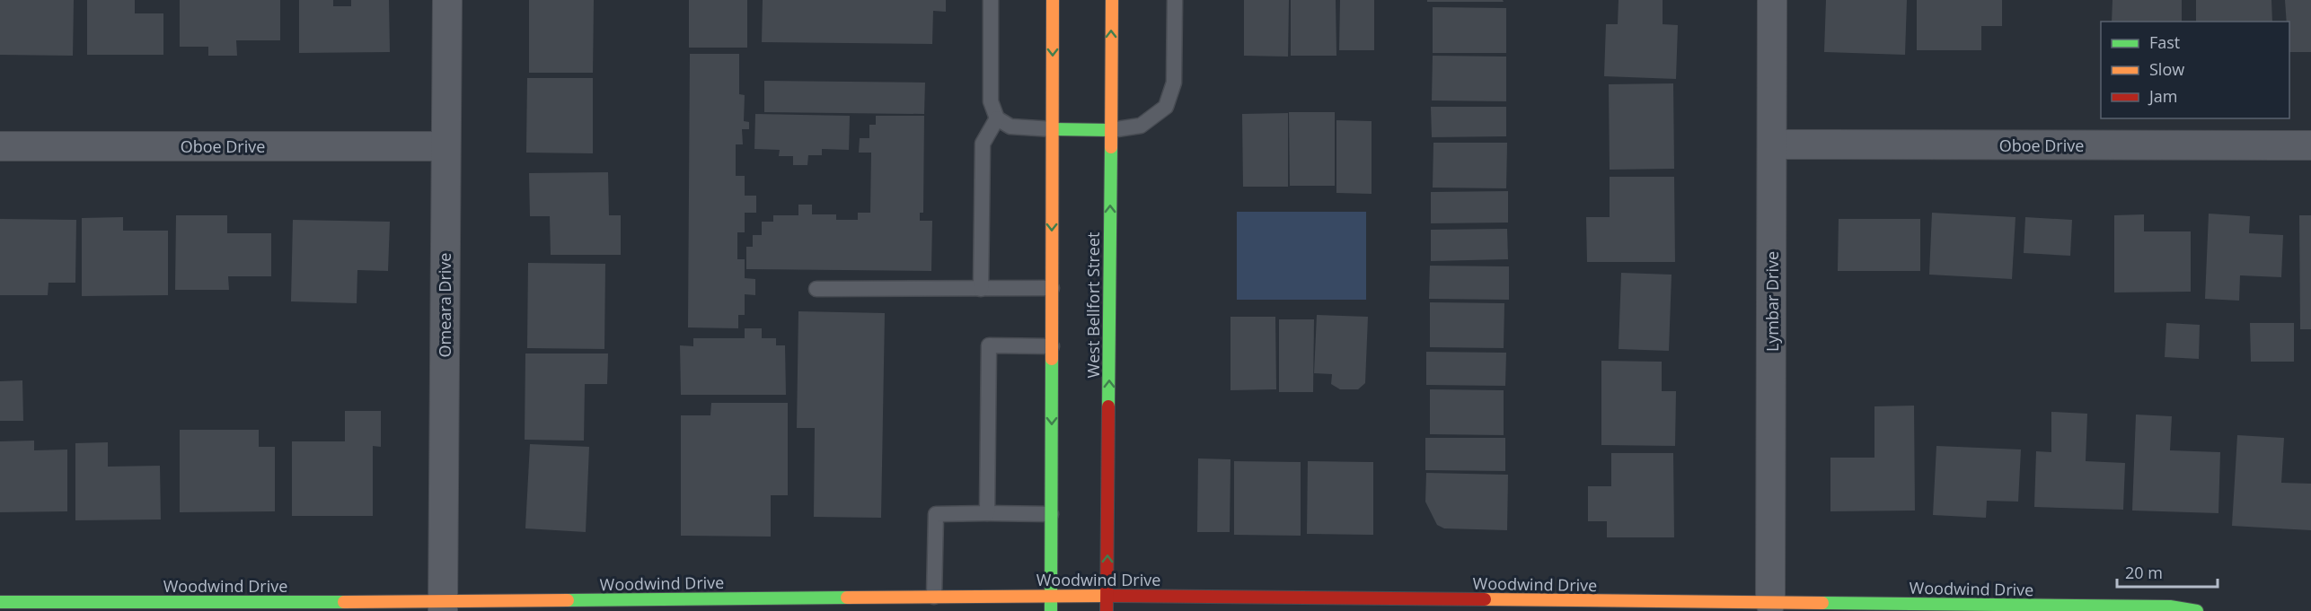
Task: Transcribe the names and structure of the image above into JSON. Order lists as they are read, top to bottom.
{
  "streets": {
    "street": [
      "Oboe Drive",
      "Lymbar Drive",
      "Omeara Drive",
      "West Bellfort Street",
      "Woodwind Drive"
    ]
  },
  "crossings": [
    ["Oboe Drive", "Lymbar Drive"],
    ["Oboe Drive", "Omeara Drive"],
    ["Lymbar Drive", "Woodwind Drive"],
    ["Omeara Drive", "Woodwind Drive"],
    ["West Bellfort Street", "Woodwind Drive"]
  ],
  "legend": ["Fast", "Slow", "Jam"],
  "scale_bar": "20 m"
}
